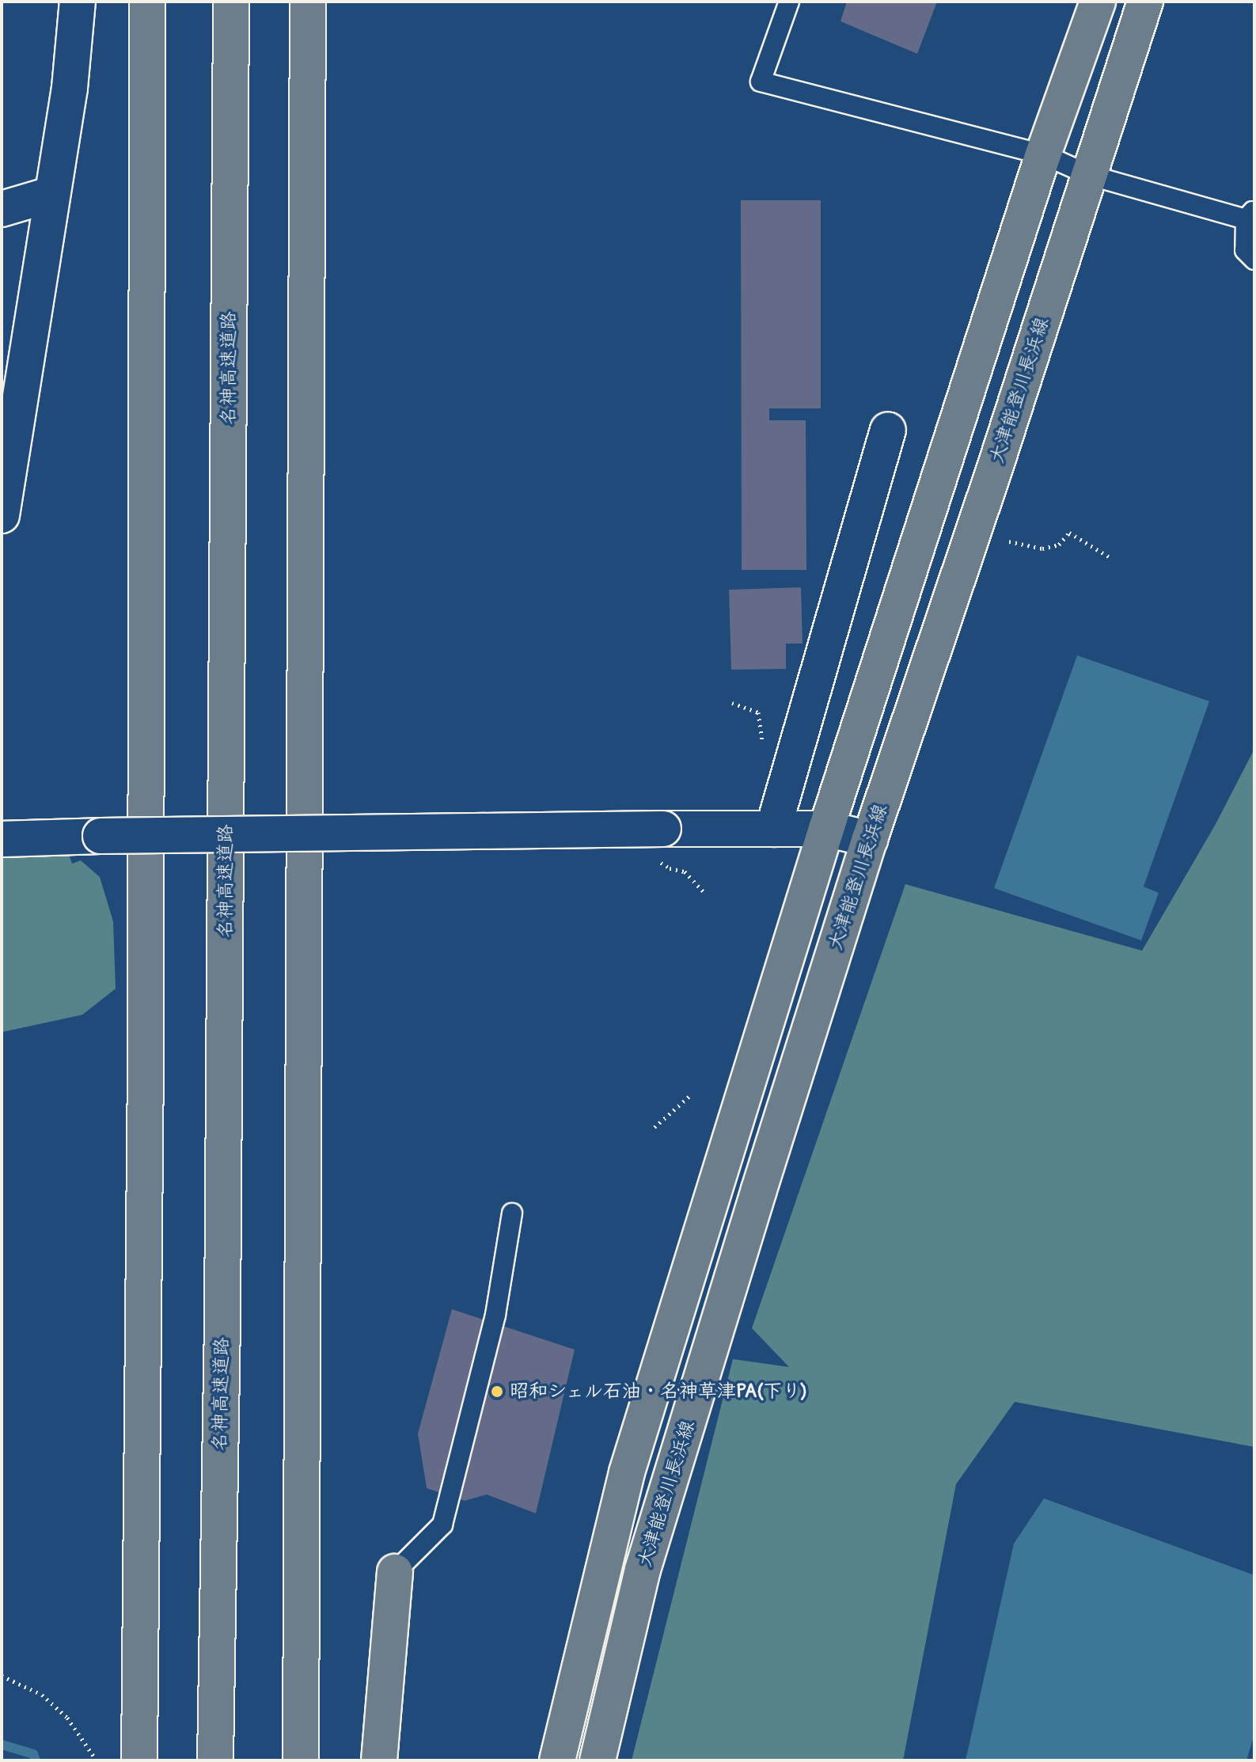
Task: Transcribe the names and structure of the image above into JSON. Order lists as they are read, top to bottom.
{
  "streets": {
    "main road": ["名神高速道路", "大津能登川長浜線"]
  },
  "places": ["昭和シェル石油・名神草津PA(下り)"]
}
